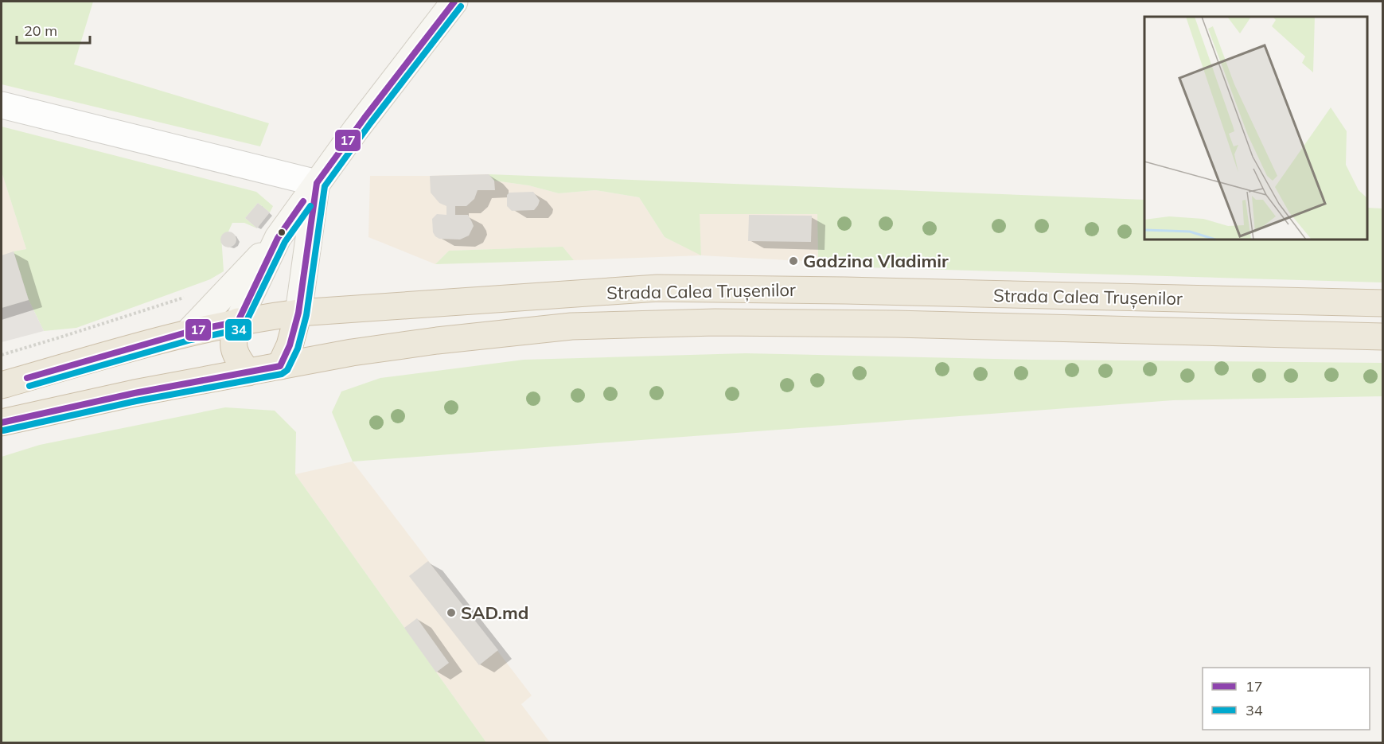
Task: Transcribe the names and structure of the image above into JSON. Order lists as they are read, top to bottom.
{
  "streets": {
    "highway": ["Strada Calea Trușenilor"]
  },
  "places": ["Gadzina Vladimir", "SAD.md"],
  "lines": ["transit line 17", "transit line 34"],
  "legend": ["17", "34"],
  "scale_bar": "20 m"
}
